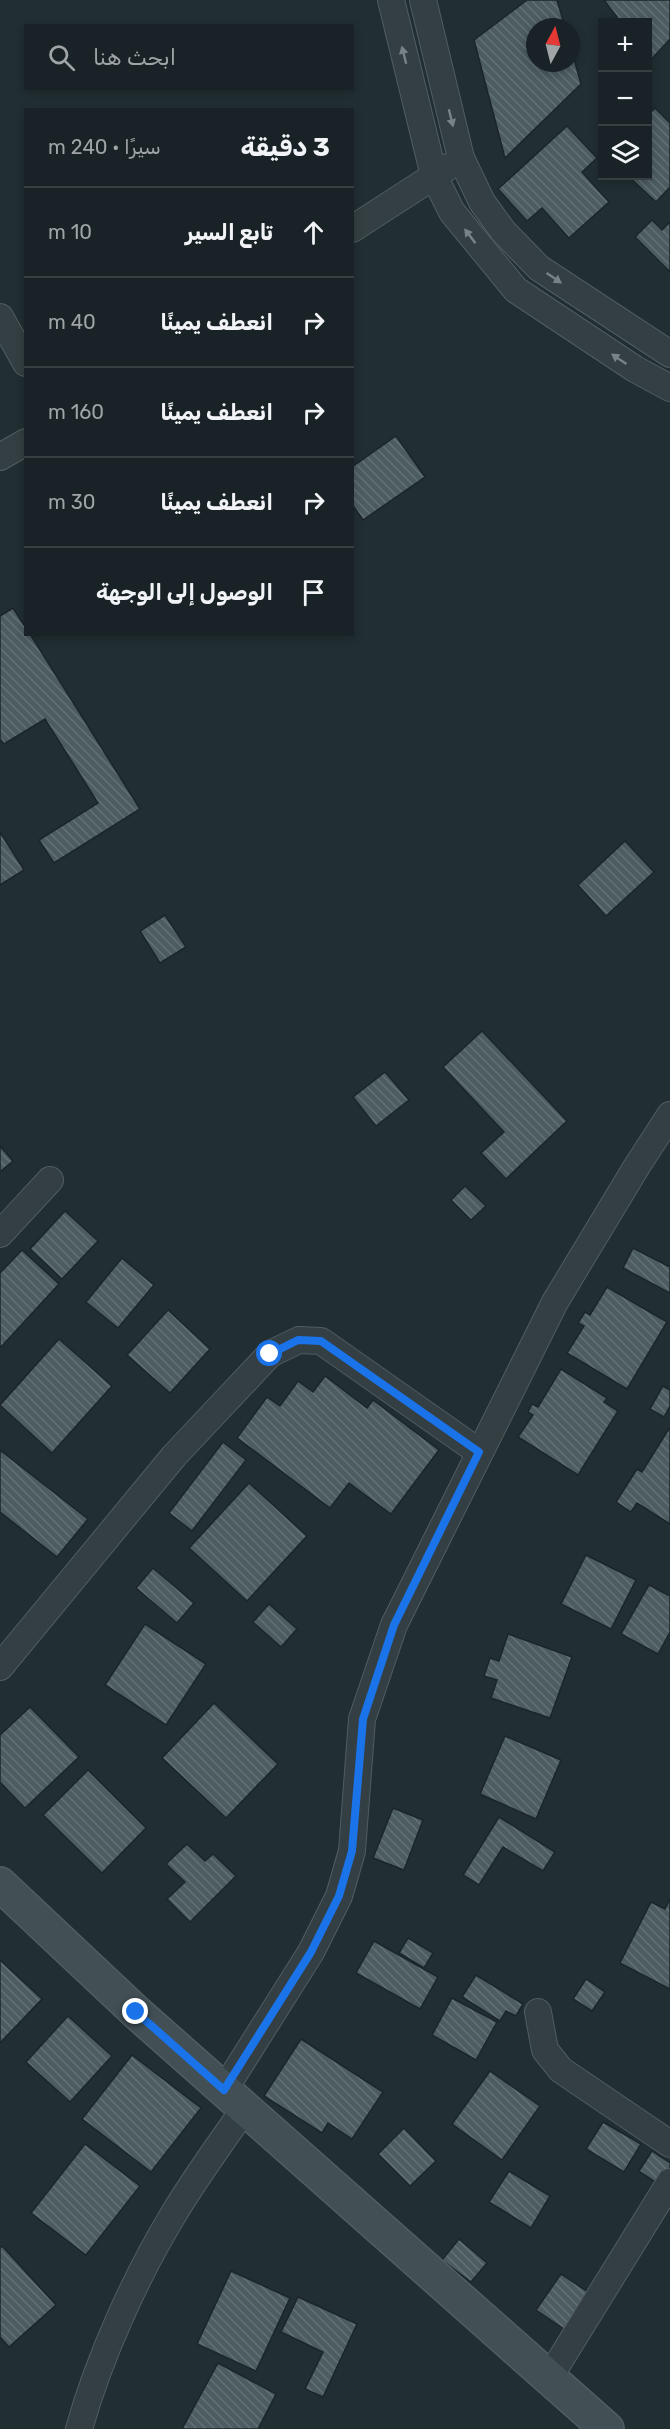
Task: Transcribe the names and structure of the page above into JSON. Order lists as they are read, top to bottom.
{
  "north": "top",
  "page": {
    "map_buttons": ["+", "−"],
    "search": "ابحث هنا",
    "heading": ["3 دقيقة", "سيرًا · 240 m"],
    "list": [
      ["تابع السير", "10 m"],
      ["انعطف يمينًا", "40 m"],
      ["انعطف يمينًا", "160 m"],
      ["انعطف يمينًا", "30 m"],
      "الوصول إلى الوجهة"
    ]
  }
}
